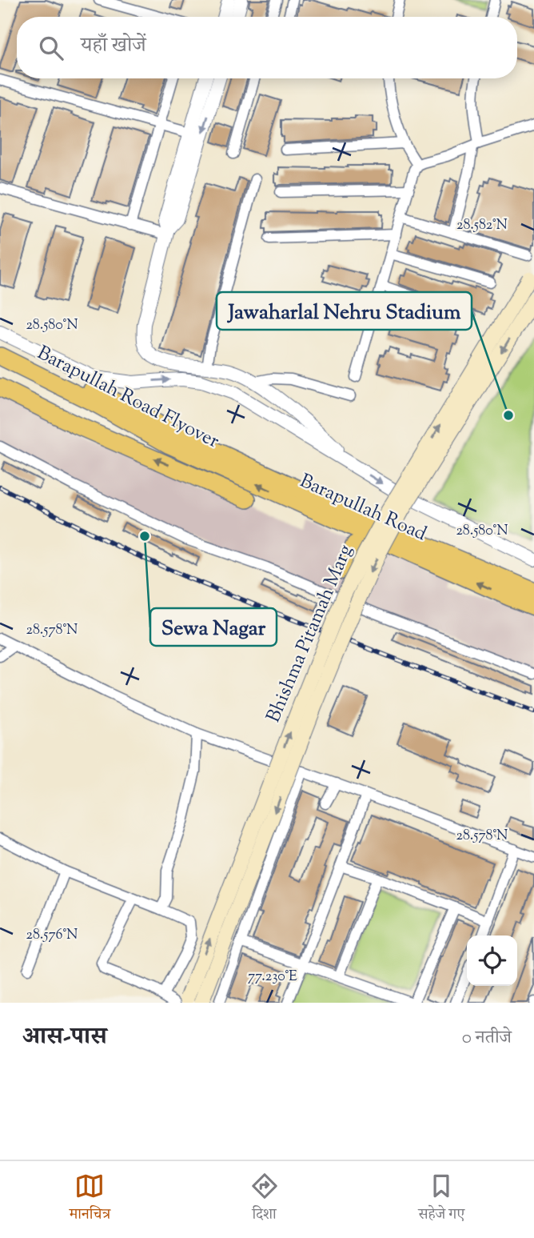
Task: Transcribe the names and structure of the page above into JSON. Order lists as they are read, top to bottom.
{
  "streets": {
    "highway": ["Barapullah Road Flyover", "Barapullah Road"],
    "main road": ["Bhishma Pitamah Marg"]
  },
  "crossings": [
    ["Barapullah Road Flyover", "Barapullah Road"]
  ],
  "places": ["Jawaharlal Nehru Stadium", "Sewa Nagar"],
  "page": {
    "search": "यहाँ खोजें",
    "heading": ["आस-पास", "0 नतीजे"],
    "nav": ["मानचित्र", "दिशा", "सहेजे गए"]
  },
  "coordinates": [
    "28.582°N",
    "28.580°N",
    "28.578°N",
    "28.576°N",
    "77.230°E"
  ]
}
